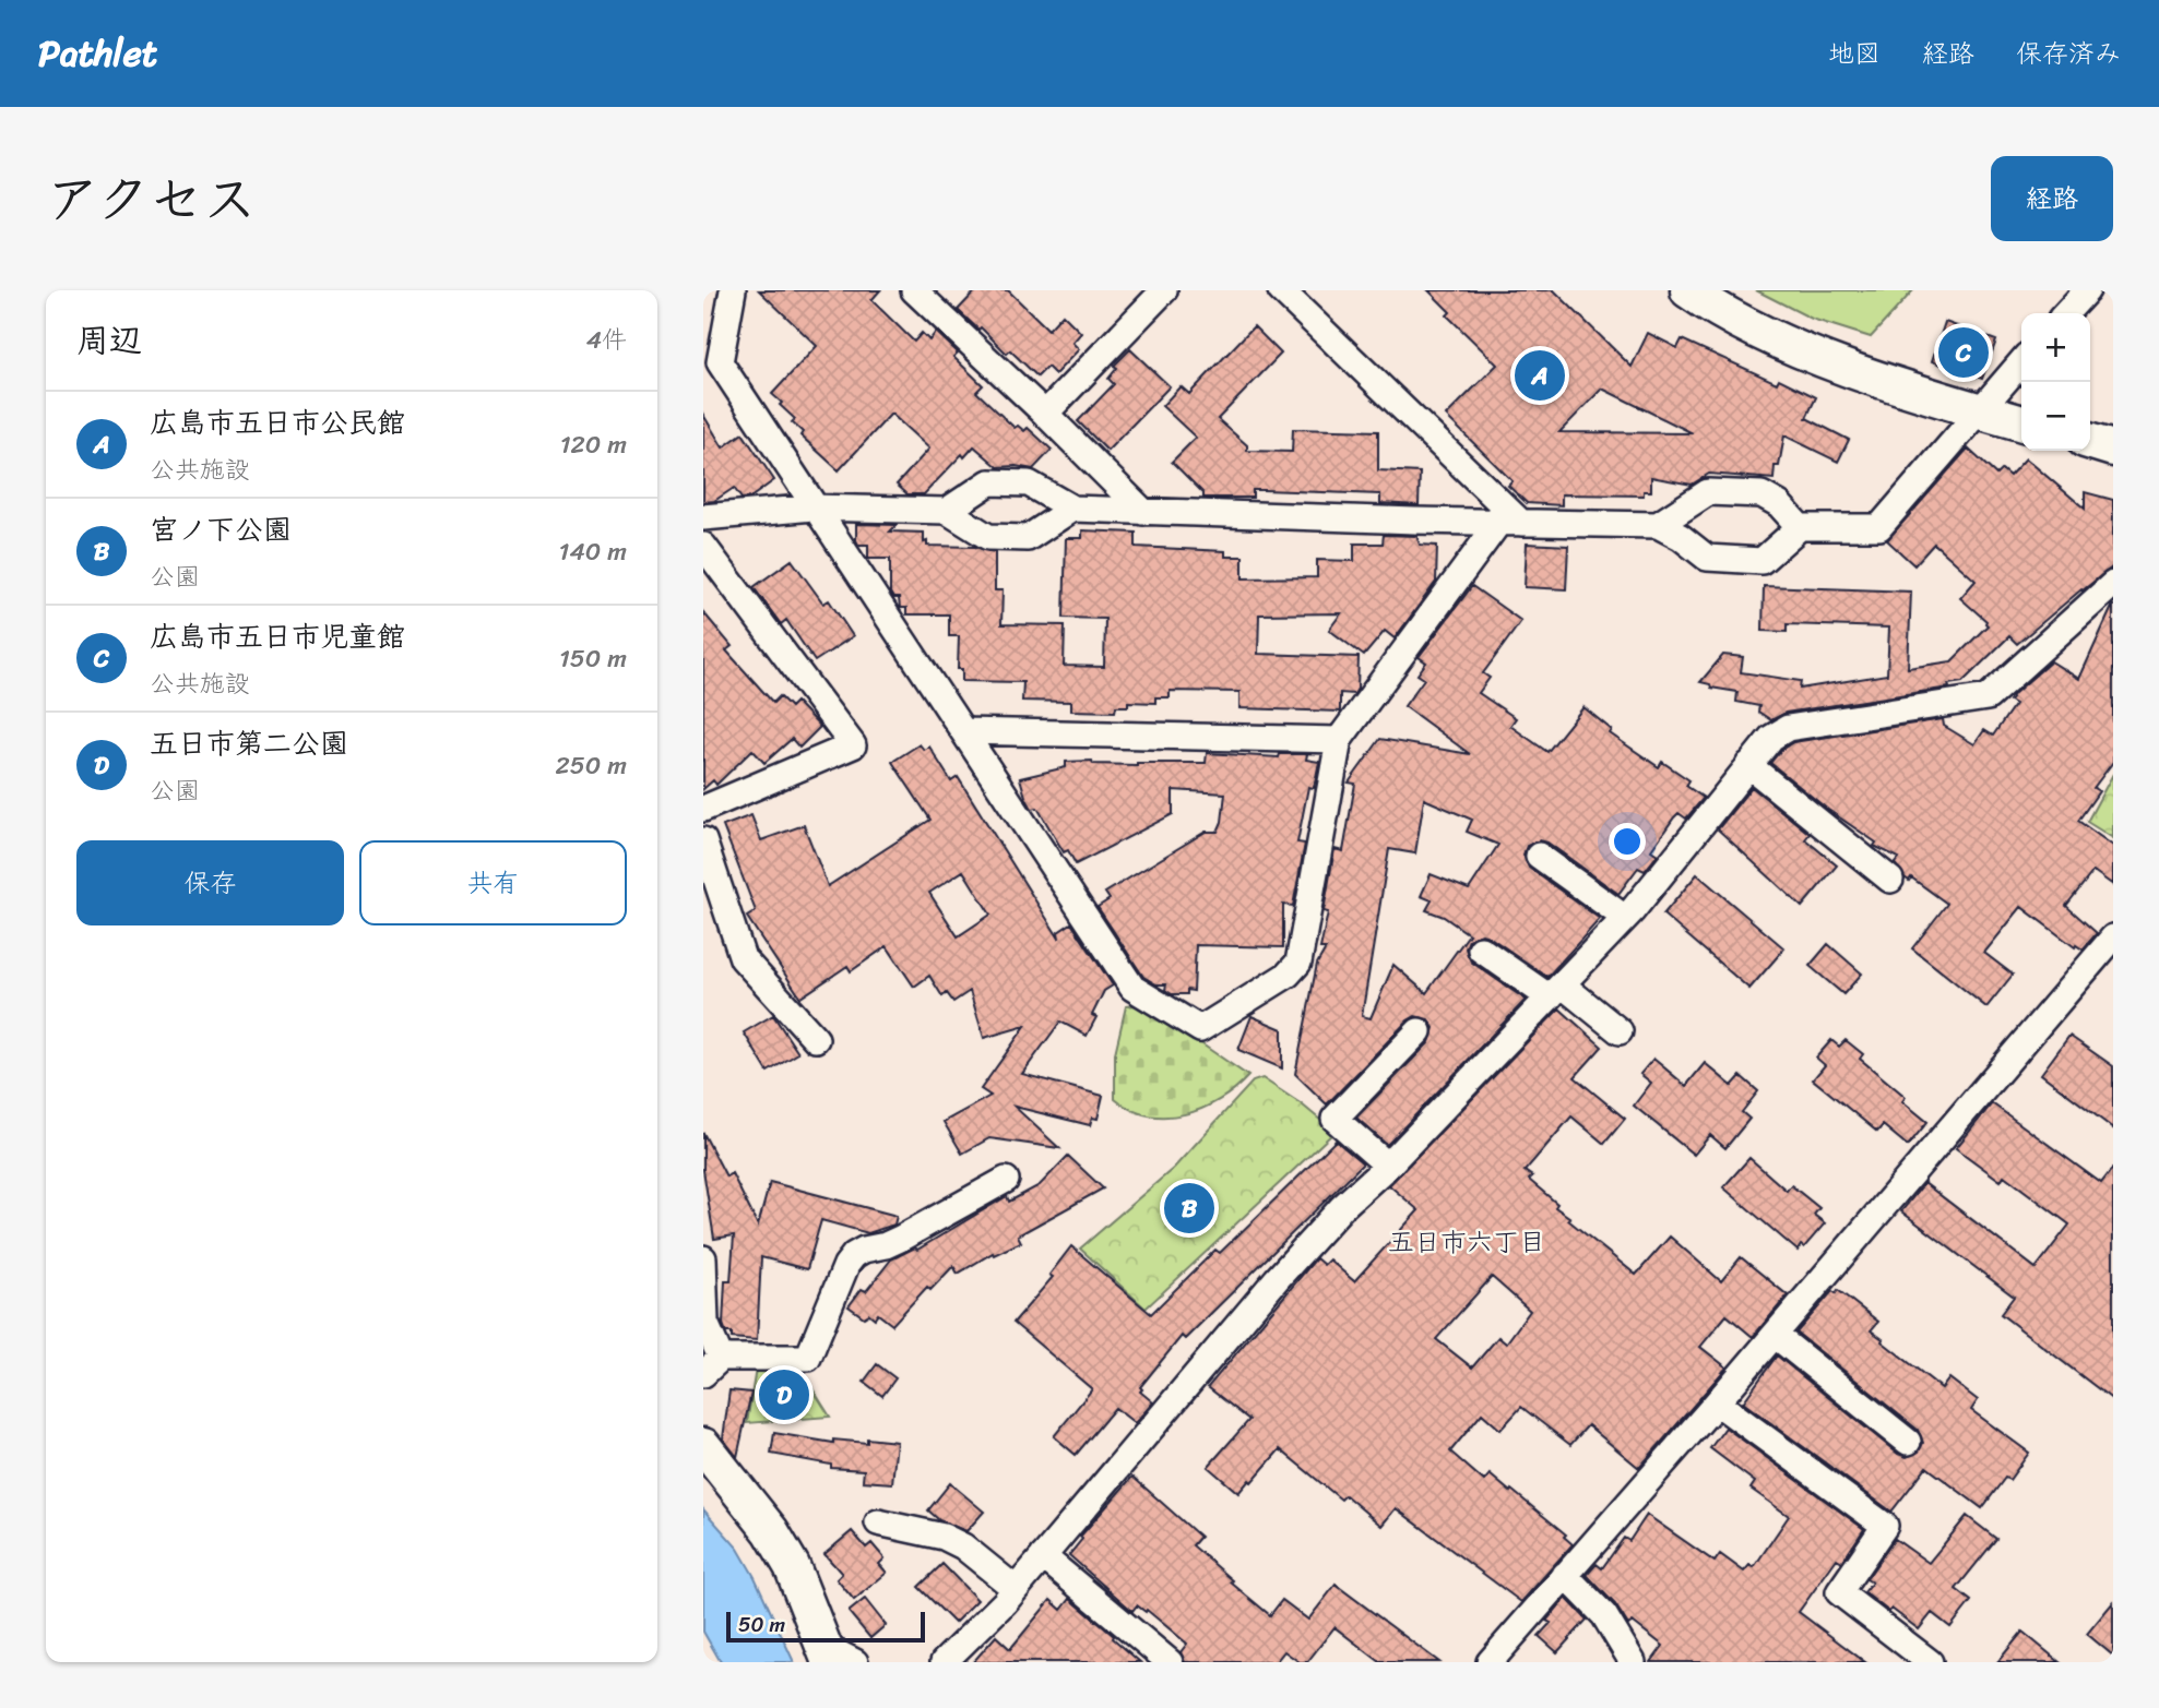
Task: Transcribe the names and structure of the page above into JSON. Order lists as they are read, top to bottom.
{
  "districts": ["五日市六丁目"],
  "scale_bar": "50 m",
  "page": {
    "header": "Pathlet",
    "nav": ["地図", "経路", "保存済み"],
    "title": "アクセス",
    "buttons": [
      "経路",
      ["保存", "共有"]
    ],
    "heading": ["周辺", "4件"],
    "map_buttons": ["+", "−"],
    "pins": [
      "C",
      "A",
      "B",
      "D"
    ],
    "list": [
      {
        "mark": "A",
        "name": "広島市五日市公民館",
        "note": "公共施設",
        "value": "120 m"
      },
      {
        "mark": "B",
        "name": "宮ノ下公園",
        "note": "公園",
        "value": "140 m"
      },
      {
        "mark": "C",
        "name": "広島市五日市児童館",
        "note": "公共施設",
        "value": "150 m"
      },
      {
        "mark": "D",
        "name": "五日市第二公園",
        "note": "公園",
        "value": "250 m"
      }
    ],
    "scale": "50 m"
  }
}
